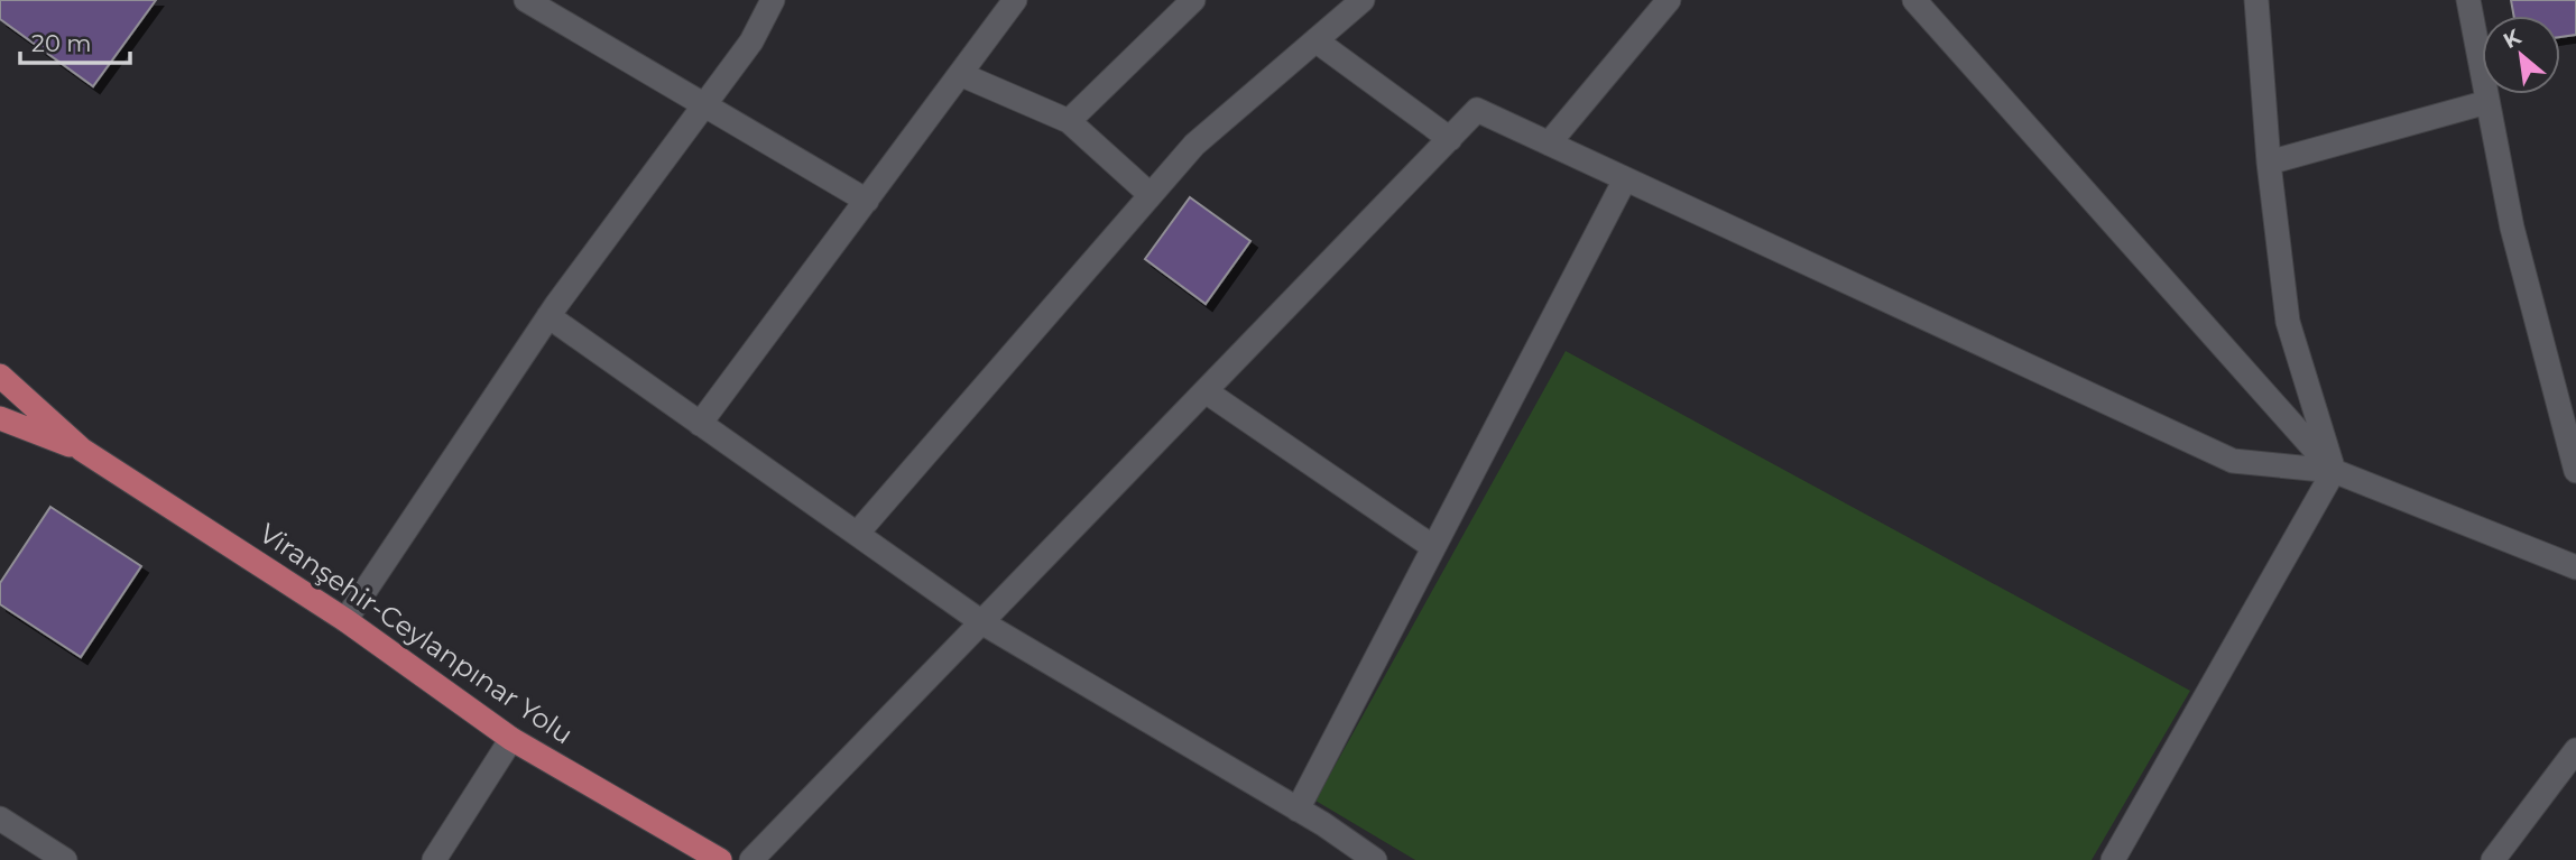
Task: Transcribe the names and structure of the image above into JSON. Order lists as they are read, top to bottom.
{
  "streets": {
    "main road": ["Viranşehir-Ceylanpınar Yolu"]
  },
  "scale_bar": "20 m",
  "north": "top left"
}
